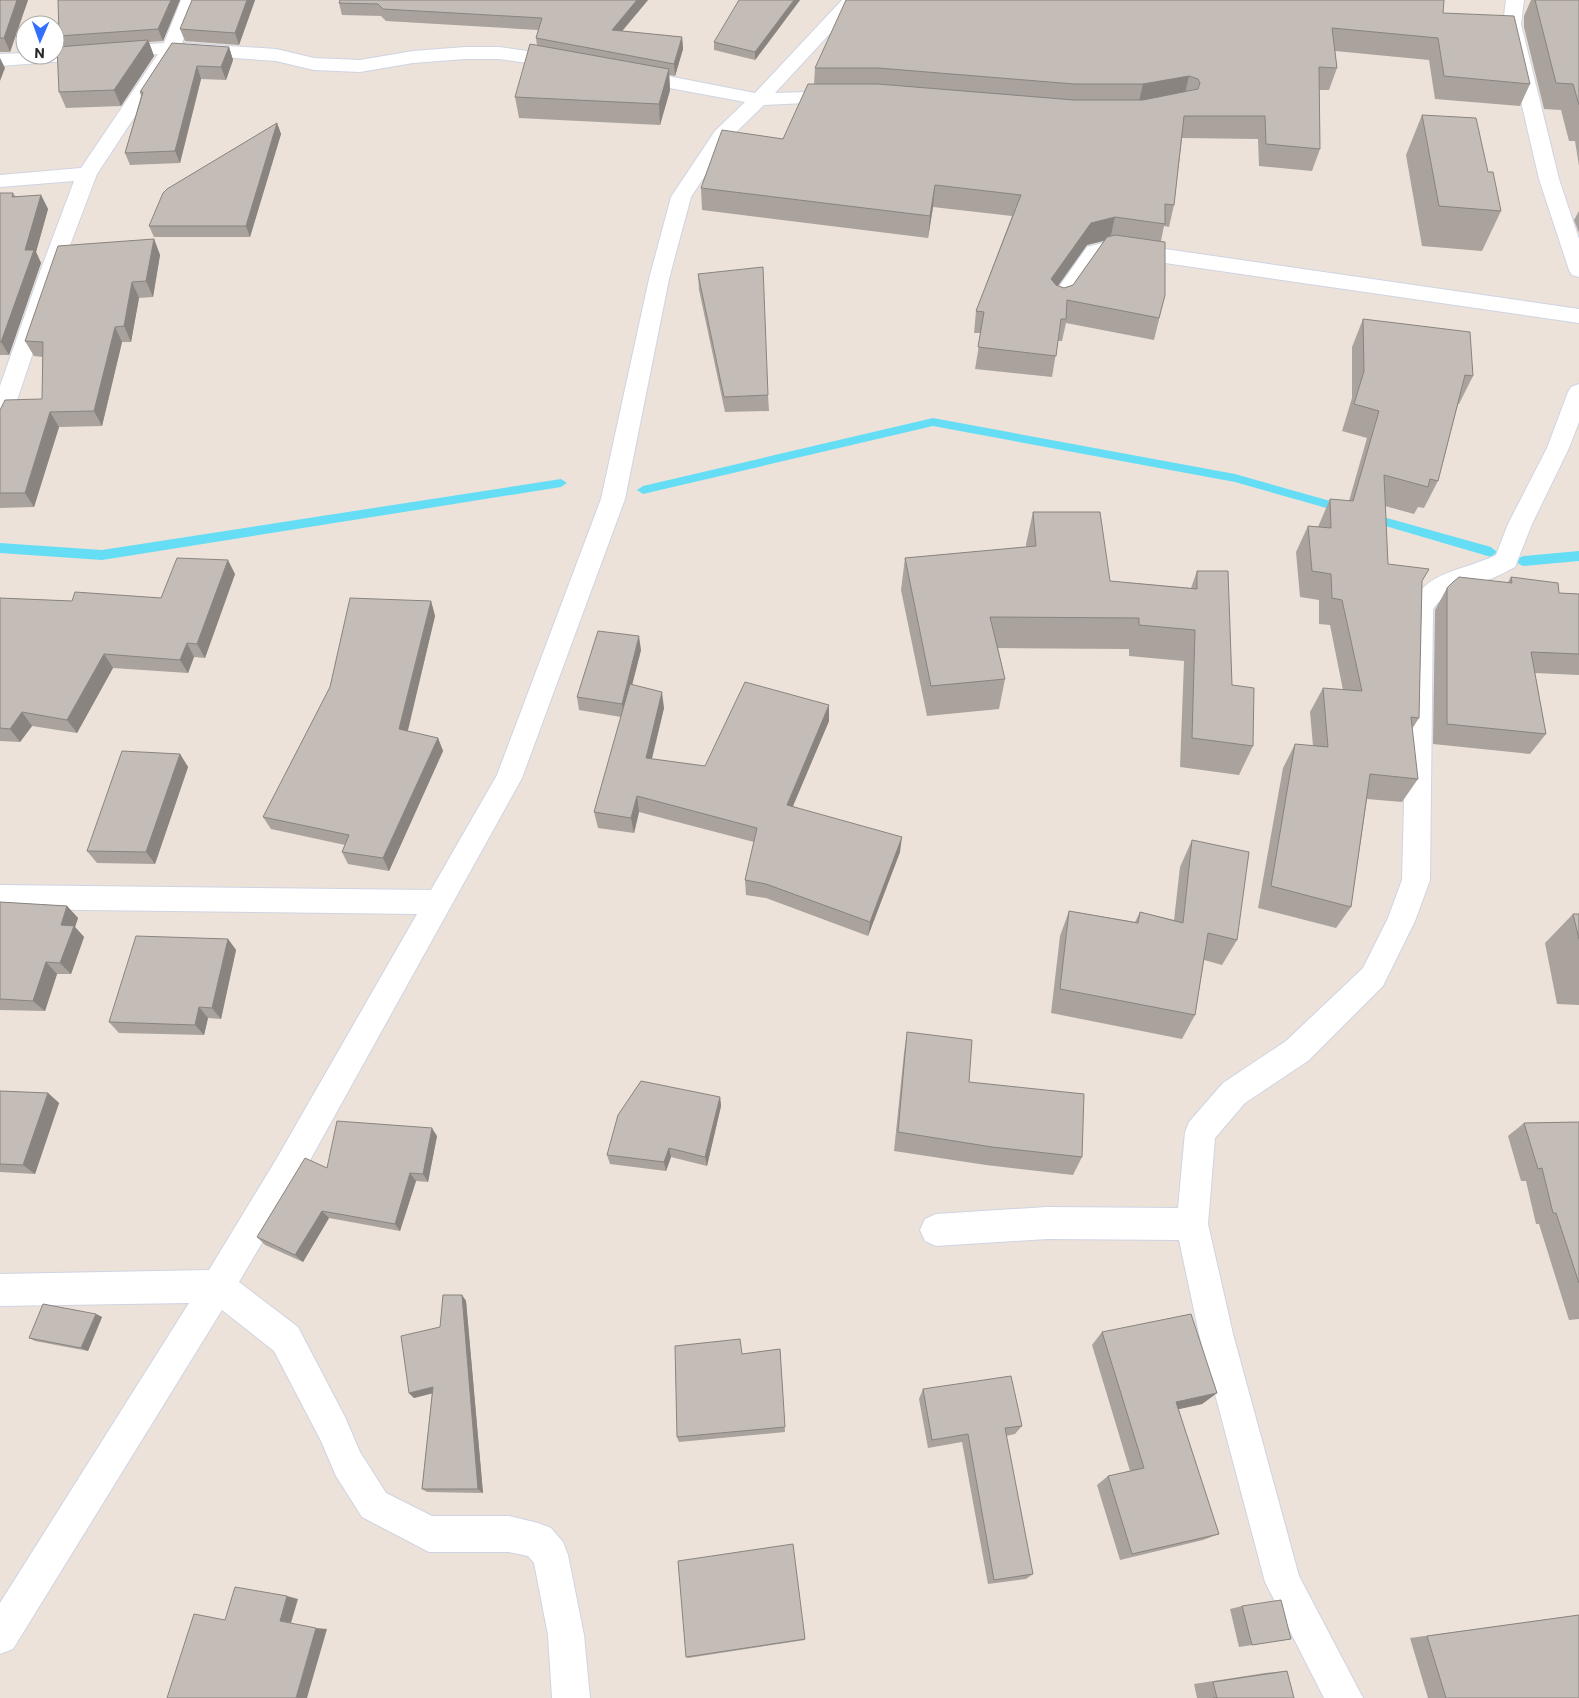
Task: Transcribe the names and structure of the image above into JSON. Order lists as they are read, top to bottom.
{
  "north": "bottom"
}
